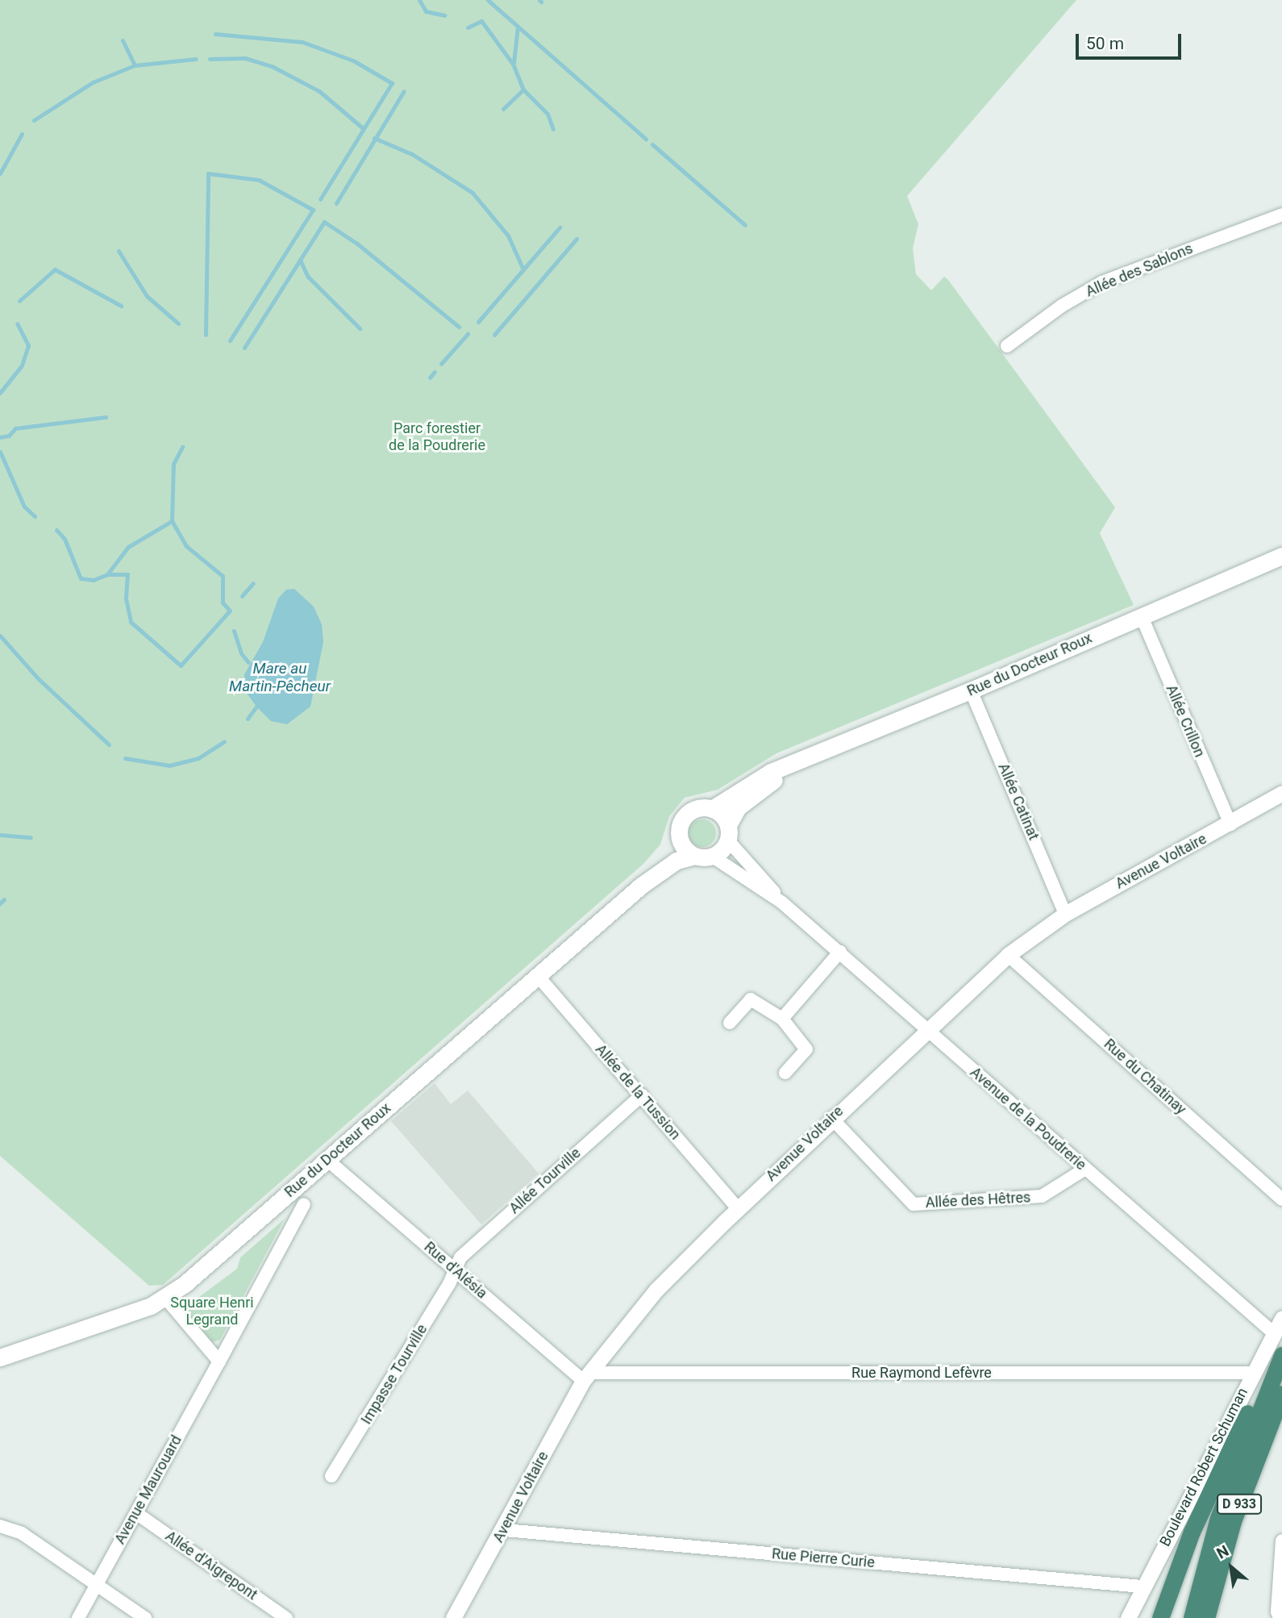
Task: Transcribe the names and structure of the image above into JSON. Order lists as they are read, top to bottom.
{
  "streets": {
    "highway": ["D 933"],
    "main road": ["Rue du Docteur Roux"],
    "street": [
      "Allée des Sablons",
      "Allée Crillon",
      "Allée Catinat",
      "Avenue Voltaire",
      "Rue du Chatinay",
      "Allée de la Tussion",
      "Avenue de la Poudrerie",
      "Allée Tourville",
      "Allée des Hêtres",
      "Rue d'Alésia",
      "Rue Raymond Lefèvre",
      "Impasse Tourville",
      "Boulevard Robert Schuman",
      "Avenue Maurouard",
      "Rue Pierre Curie",
      "Allée d'Aigrepont"
    ]
  },
  "crossings": [
    ["Rue du Docteur Roux", "Allée Crillon"],
    ["Rue du Docteur Roux", "Allée Catinat"],
    ["Rue du Docteur Roux", "Allée de la Tussion"],
    ["Rue du Docteur Roux", "Avenue de la Poudrerie"],
    ["Rue du Docteur Roux", "Rue d'Alésia"],
    ["Allée Crillon", "Avenue Voltaire"],
    ["Allée Catinat", "Avenue Voltaire"],
    ["Avenue Voltaire", "Rue du Chatinay"],
    ["Avenue Voltaire", "Allée de la Tussion"],
    ["Avenue Voltaire", "Avenue de la Poudrerie"],
    ["Avenue Voltaire", "Allée des Hêtres"],
    ["Avenue Voltaire", "Rue d'Alésia"],
    ["Avenue Voltaire", "Rue Raymond Lefèvre"],
    ["Avenue Voltaire", "Rue Pierre Curie"],
    ["Allée de la Tussion", "Allée Tourville"],
    ["Avenue de la Poudrerie", "Allée des Hêtres"],
    ["Avenue de la Poudrerie", "Boulevard Robert Schuman"],
    ["Allée Tourville", "Rue d'Alésia"],
    ["Allée Tourville", "Impasse Tourville"],
    ["Rue d'Alésia", "Rue Raymond Lefèvre"],
    ["Rue d'Alésia", "Impasse Tourville"],
    ["Rue Raymond Lefèvre", "Boulevard Robert Schuman"],
    ["Boulevard Robert Schuman", "Rue Pierre Curie"],
    ["Avenue Maurouard", "Allée d'Aigrepont"]
  ],
  "water": ["Mare au Martin-Pêcheur"],
  "parks": ["Parc forestier de la Poudrerie", "Square Henri Legrand"],
  "scale_bar": "50 m",
  "north": "top left"
}
